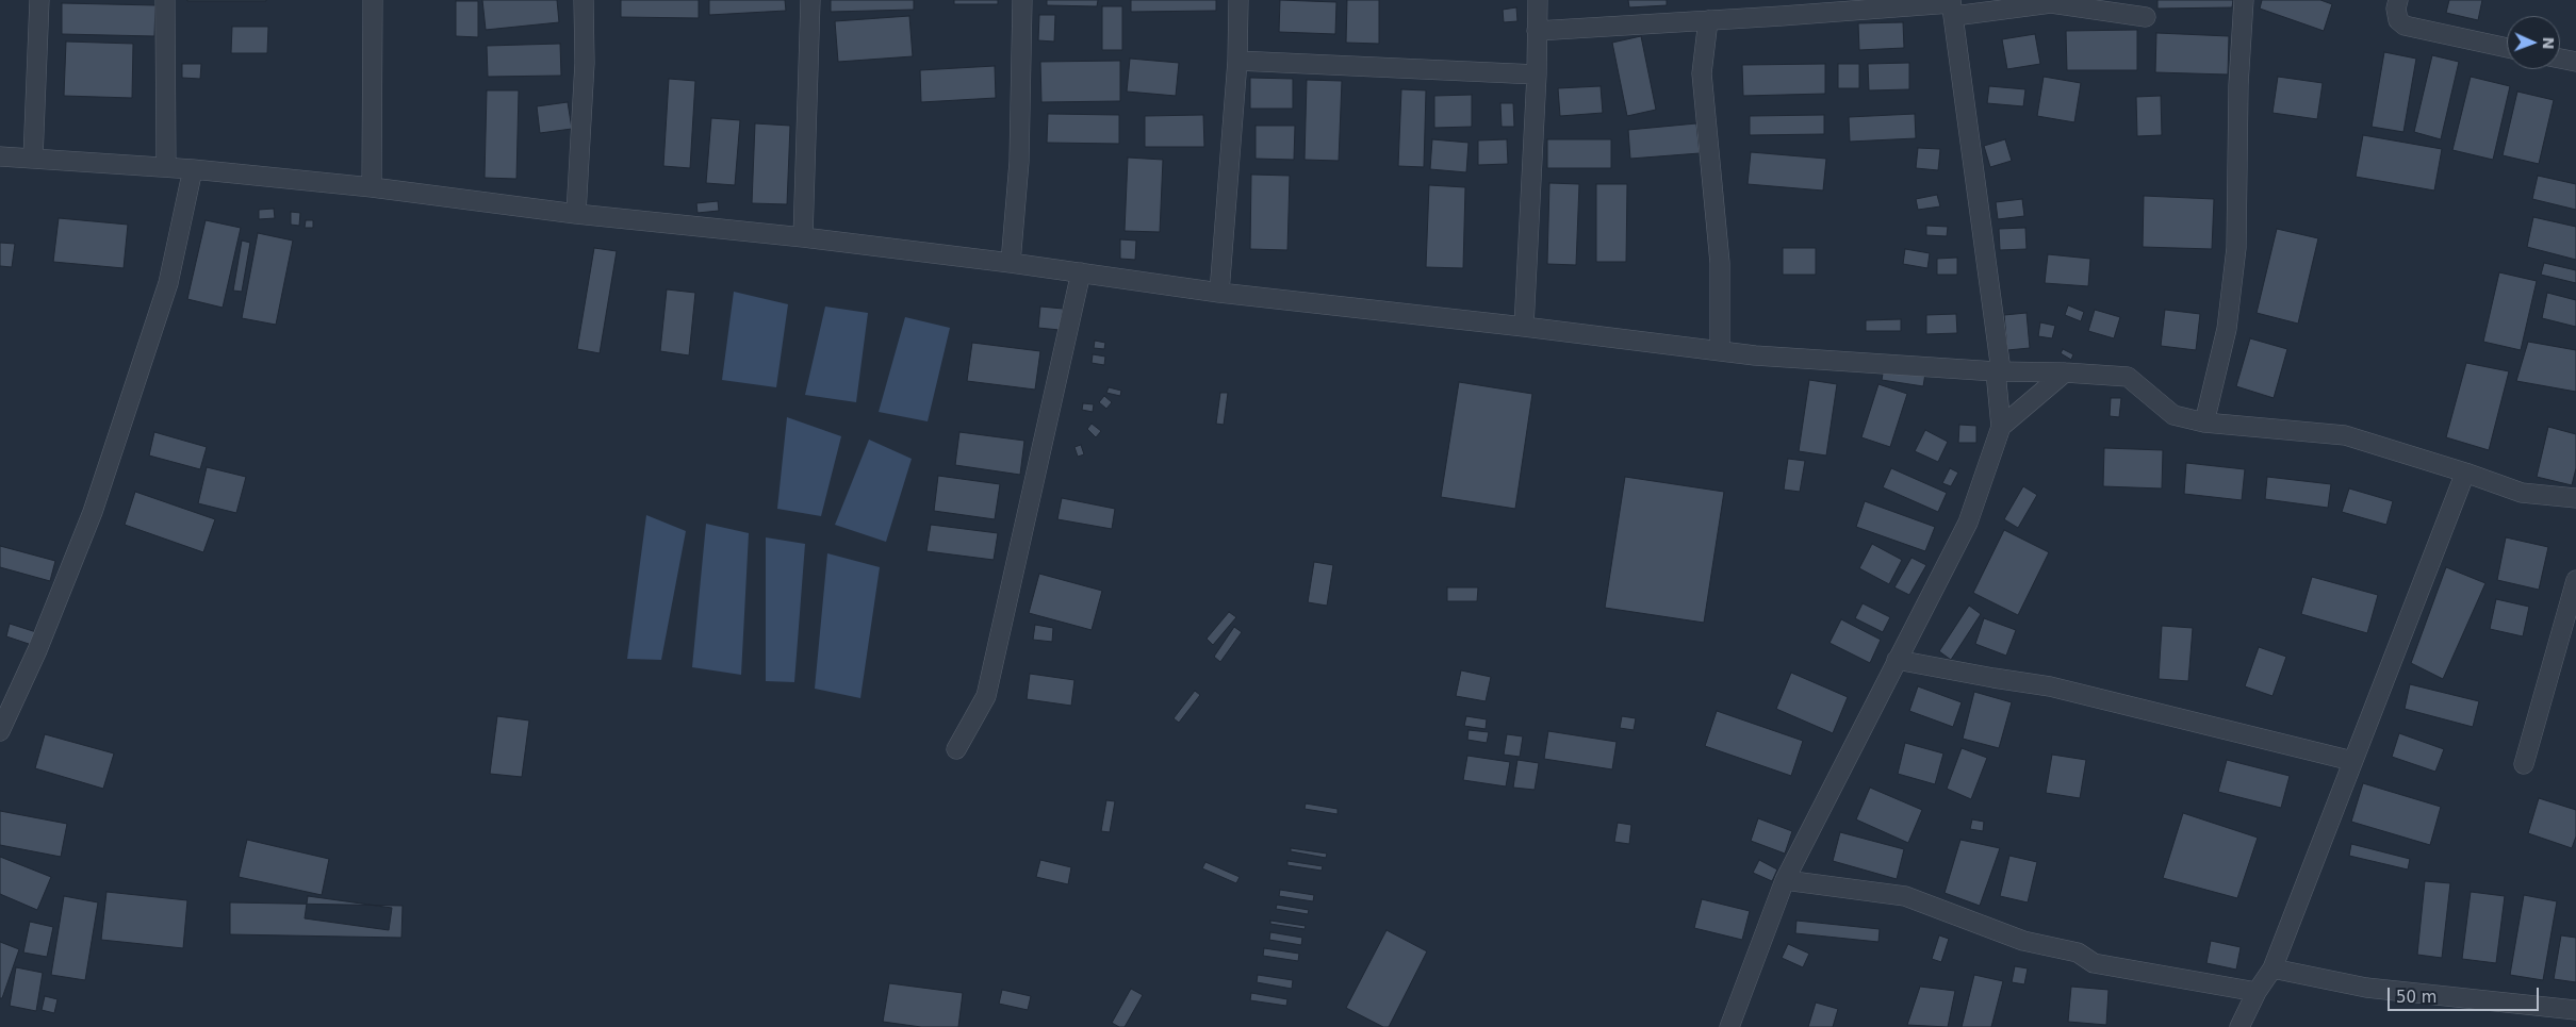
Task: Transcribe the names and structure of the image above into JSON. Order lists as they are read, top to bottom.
{
  "scale_bar": "50 m",
  "north": "right"
}
